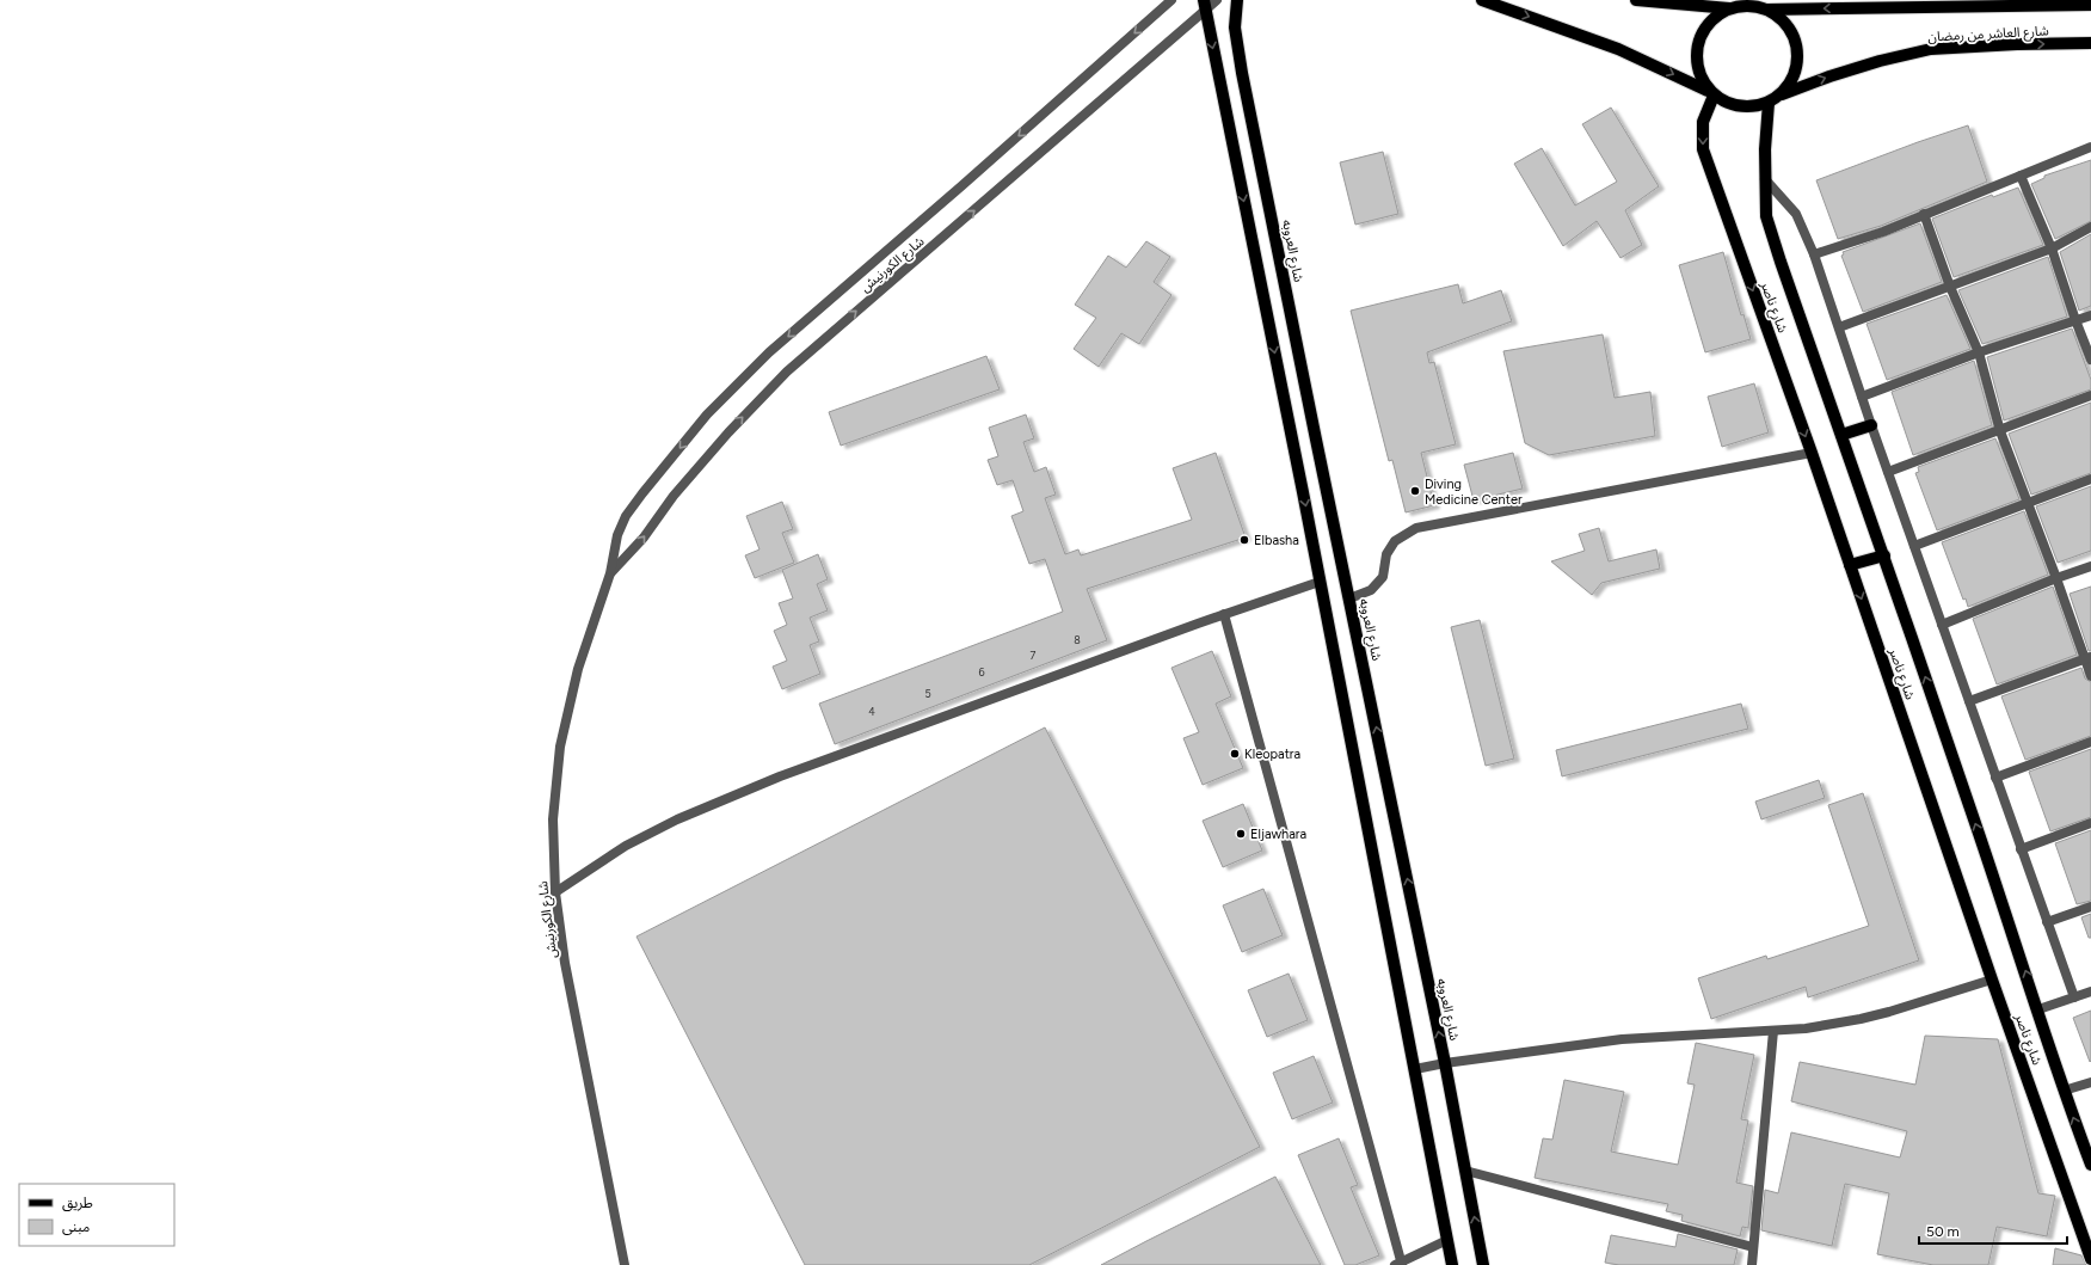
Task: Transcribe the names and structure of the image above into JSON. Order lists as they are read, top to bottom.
{
  "streets": {
    "main road": ["شارع العاشر من رمضان", "شارع العروبه", "شارع ناصر"],
    "street": ["شارع الكورنيش"]
  },
  "crossings": [
    ["شارع العاشر من رمضان", "شارع ناصر"]
  ],
  "places": [
    "Diving Medicine Center",
    "Elbasha",
    "Kleopatra",
    "Eljawhara"
  ],
  "house_numbers": [
    "8",
    "7",
    "6",
    "5",
    "4"
  ],
  "legend": ["طريق", "مبنى"],
  "scale_bar": "50 m"
}
